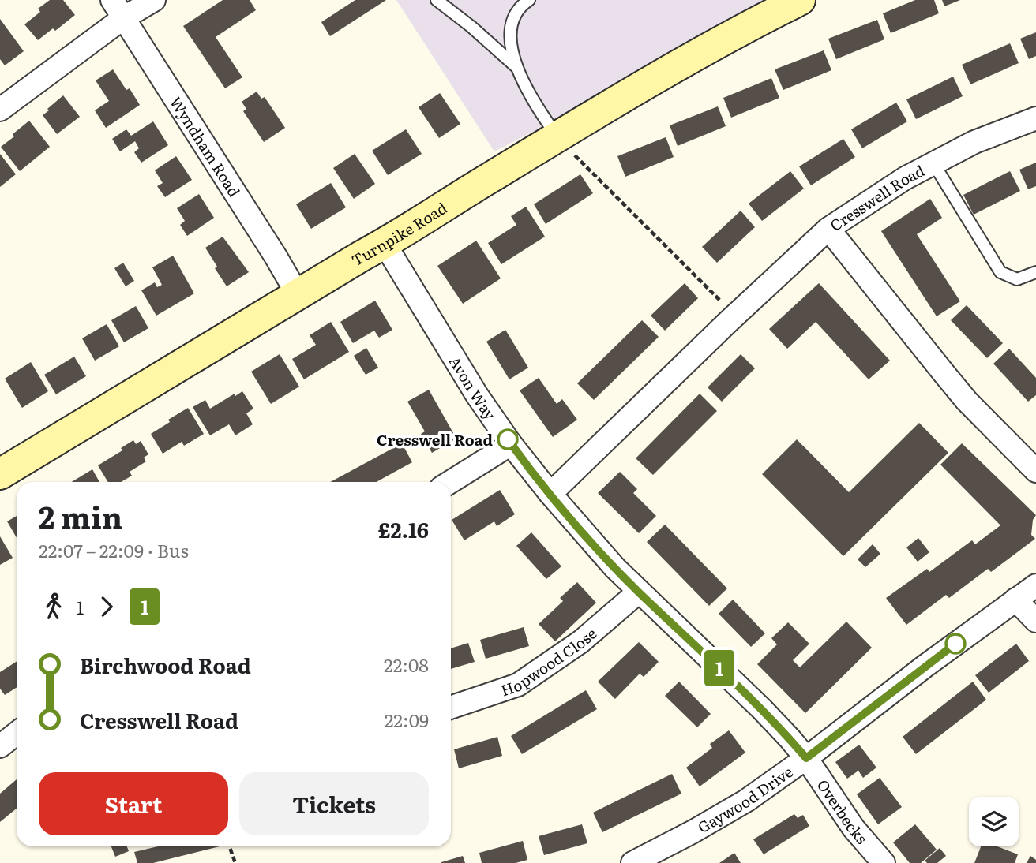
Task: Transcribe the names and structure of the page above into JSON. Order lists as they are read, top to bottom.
{
  "streets": {
    "street": [
      "Wyndham Road",
      "Cresswell Road",
      "Turnpike Road",
      "Avon Way",
      "Hopwood Close",
      "Gaywood Drive",
      "Overbecks"
    ]
  },
  "crossings": [
    ["Wyndham Road", "Turnpike Road"],
    ["Cresswell Road", "Avon Way"],
    ["Turnpike Road", "Avon Way"],
    ["Avon Way", "Hopwood Close"],
    ["Avon Way", "Gaywood Drive"],
    ["Avon Way", "Overbecks"],
    ["Gaywood Drive", "Overbecks"]
  ],
  "places": ["Cresswell Road"],
  "lines": ["bus line 1"],
  "page": {
    "on_map": "1",
    "heading": ["2 min", "22:07 – 22:09 · Bus", "£2.16"],
    "legs": ["1", "1"],
    "list": [
      {
        "name": "Birchwood Road",
        "value": "22:08"
      },
      {
        "name": "Cresswell Road",
        "value": "22:09"
      }
    ],
    "buttons": ["Start", "Tickets"]
  }
}
